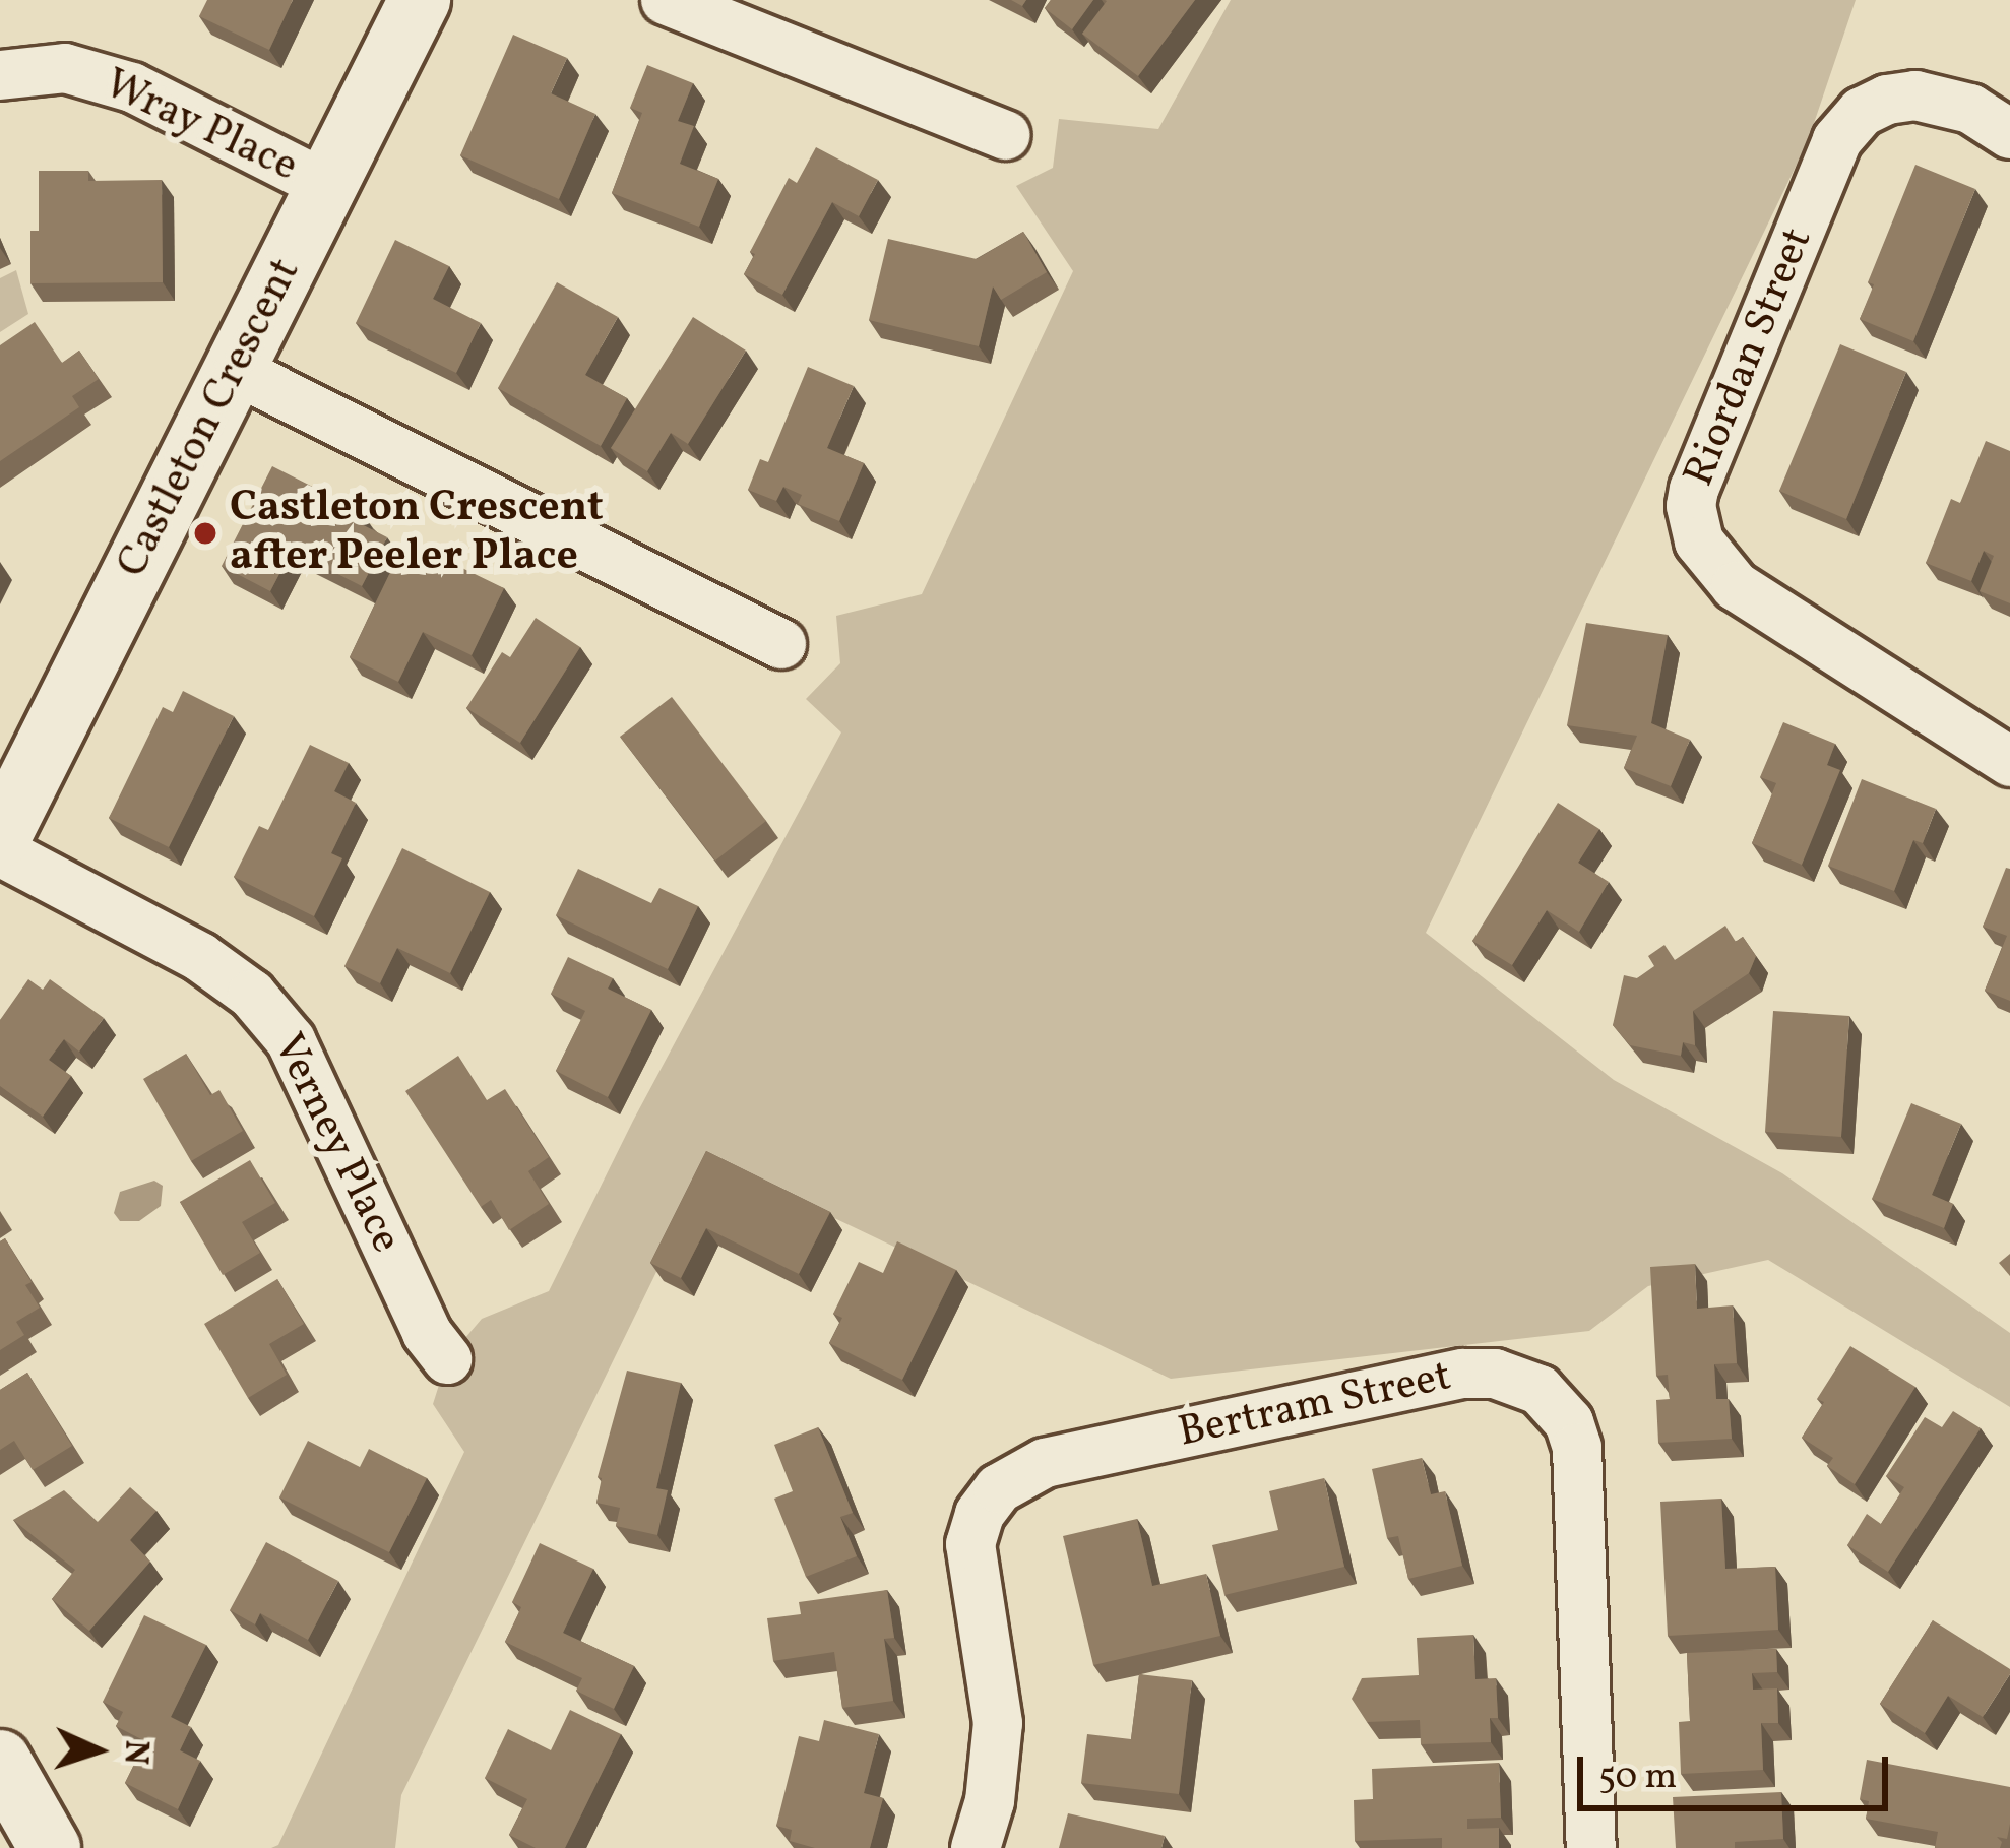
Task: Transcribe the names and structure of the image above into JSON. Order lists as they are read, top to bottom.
{
  "streets": {
    "street": [
      "Wray Place",
      "Riordan Street",
      "Castleton Crescent",
      "Verney Place",
      "Bertram Street"
    ]
  },
  "crossings": [
    ["Wray Place", "Castleton Crescent"]
  ],
  "places": ["Castleton Crescent after Peeler Place"],
  "scale_bar": "50 m",
  "north": "right"
}
